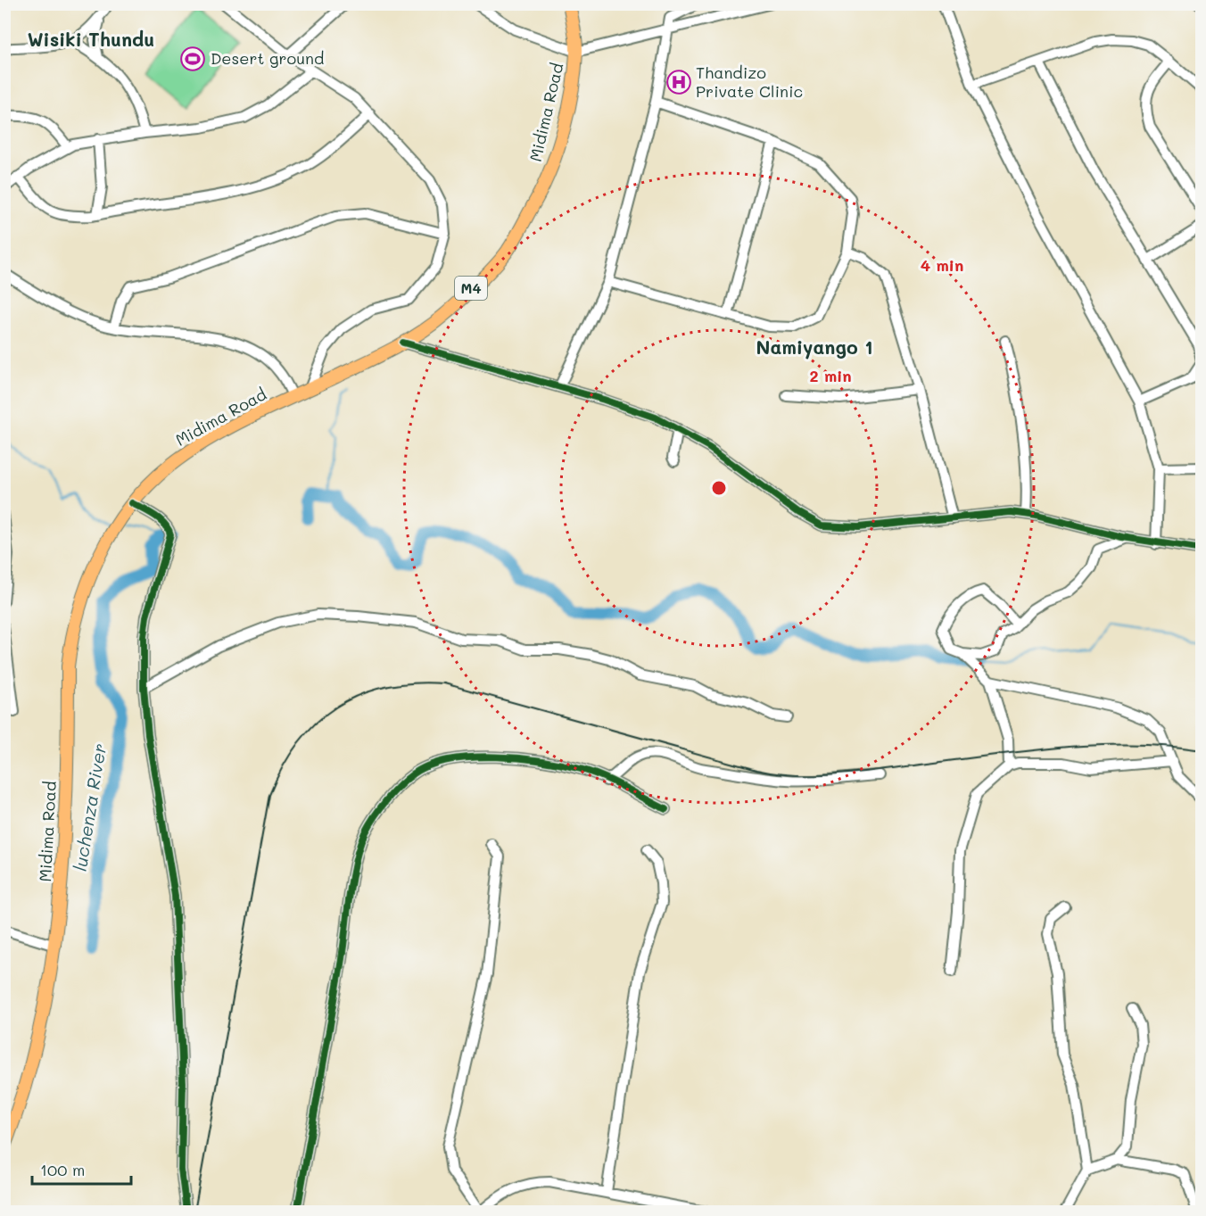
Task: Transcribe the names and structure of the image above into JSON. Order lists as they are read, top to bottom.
{
  "streets": {
    "main road": ["Midima Road", "M4"]
  },
  "districts": ["Wisiki Thundu", "Namiyango 1"],
  "water": ["luchenza River"],
  "places": {
    "sports": ["Desert ground"],
    "hospital": ["Thandizo Private Clinic"]
  },
  "scale_bar": "100 m",
  "rings": ["4 min", "2 min"]
}
